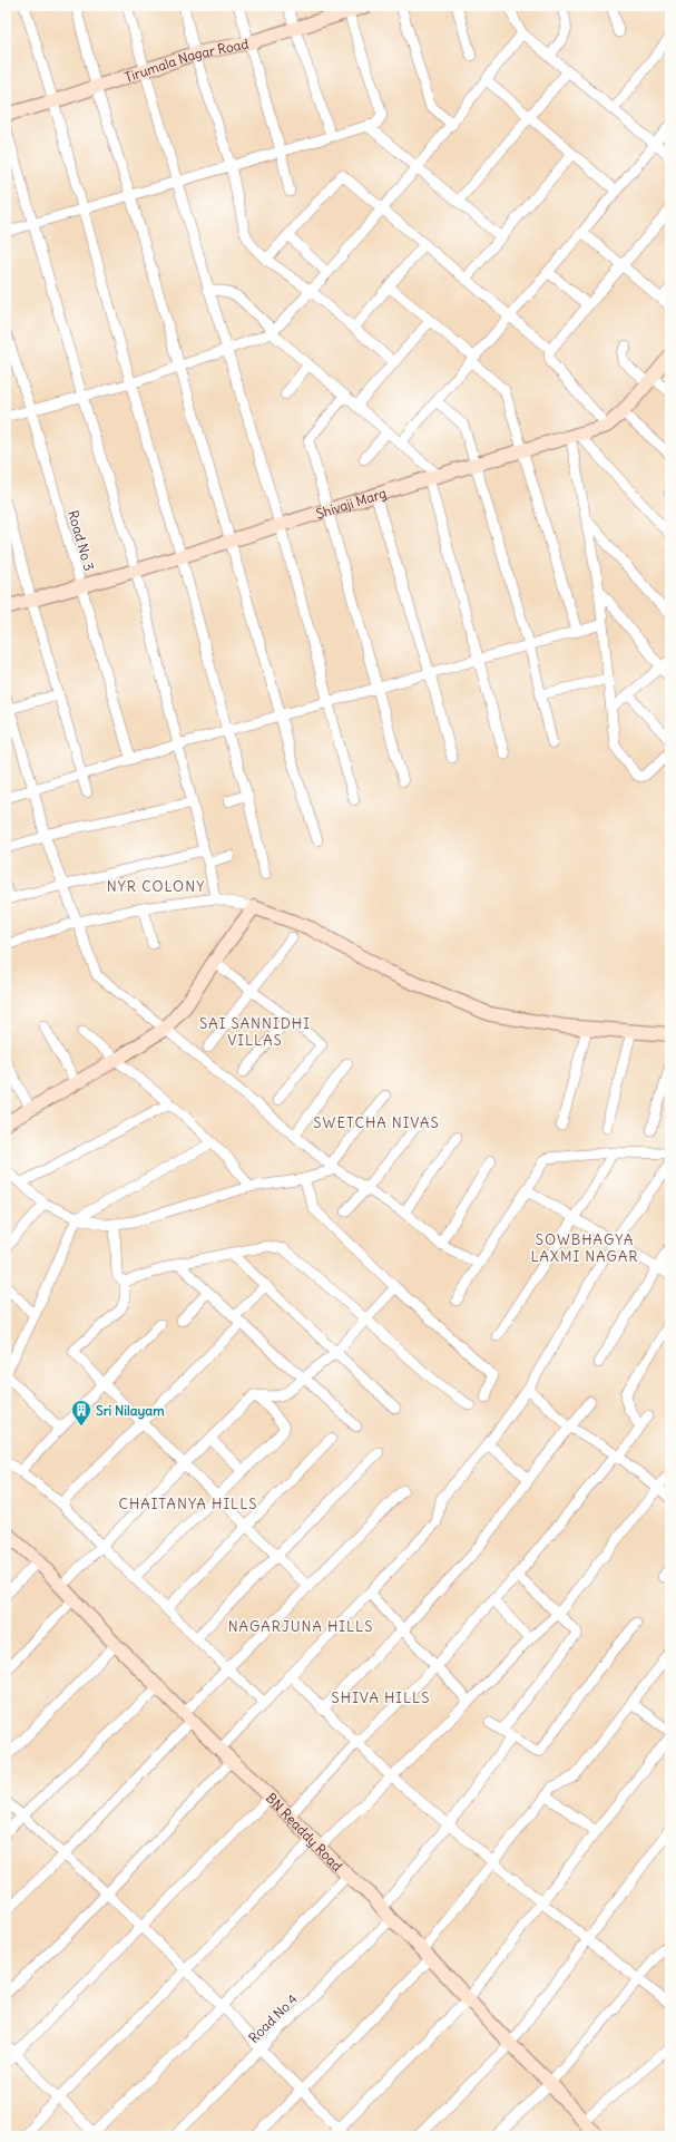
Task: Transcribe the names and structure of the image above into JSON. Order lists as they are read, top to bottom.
{
  "streets": {
    "street": [
      "Tirumala Nagar Road",
      "Shivaji Marg",
      "Road No 3",
      "BN Readdy Road",
      "Road No 4"
    ]
  },
  "crossings": [
    ["Shivaji Marg", "Road No 3"],
    ["BN Readdy Road", "Road No 4"]
  ],
  "districts": [
    "NYR COLONY",
    "SAI SANNIDHI VILLAS",
    "SWETCHA NIVAS",
    "SOWBHAGYA LAXMI NAGAR",
    "CHAITANYA HILLS",
    "NAGARJUNA HILLS",
    "SHIVA HILLS"
  ],
  "places": {
    "building": ["Sri Nilayam"]
  }
}
